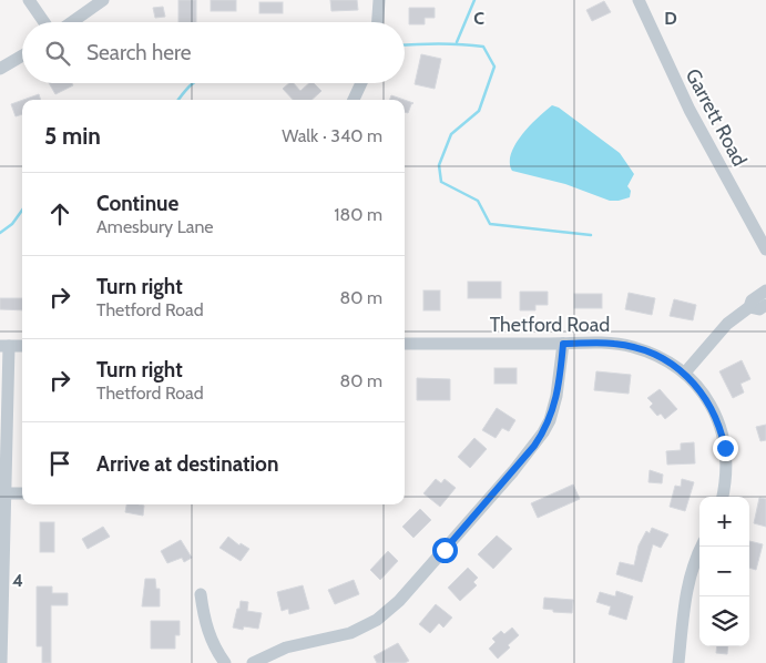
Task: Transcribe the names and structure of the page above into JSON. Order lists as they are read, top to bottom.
{
  "streets": {
    "street": ["Garrett Road", "Thetford Road"]
  },
  "page": {
    "search": "Search here",
    "heading": ["5 min", "Walk · 340 m"],
    "list": [
      ["Continue", "Amesbury Lane", "180 m"],
      ["Turn right", "Thetford Road", "80 m"],
      ["Turn right", "Thetford Road", "80 m"],
      "Arrive at destination"
    ],
    "map_buttons": ["+", "−"]
  },
  "grid": {
    "columns": ["C", "D"],
    "rows": ["4"]
  }
}
